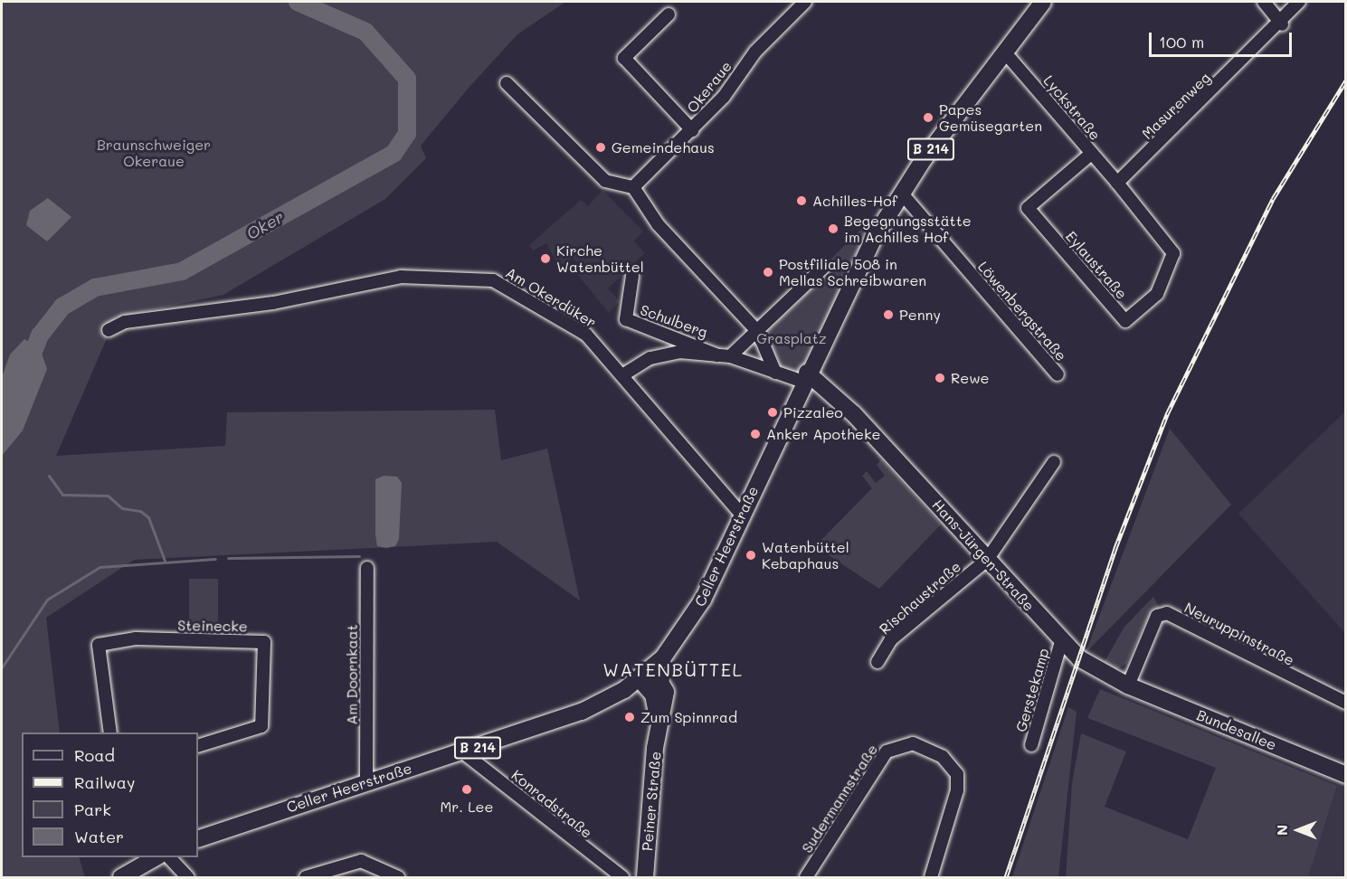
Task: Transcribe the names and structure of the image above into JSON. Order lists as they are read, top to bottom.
{
  "streets": {
    "main road": [
      "B 214",
      "Celler Heerstraße",
      "Hans-Jürgen-Straße",
      "Bundesallee",
      "Peiner Straße"
    ],
    "street": [
      "Okeraue",
      "Masurenweg",
      "Lyckstraße",
      "Eylaustraße",
      "Am Okerdüker",
      "Löwenbergstraße",
      "Schulberg",
      "Rischaustraße",
      "Steinecke",
      "Neuruppinstraße",
      "Am Doornkaat",
      "Gerstekamp",
      "Sudermannstraße",
      "Konradstraße"
    ]
  },
  "crossings": [
    ["Masurenweg", "Lyckstraße"],
    ["Masurenweg", "Eylaustraße"],
    ["Lyckstraße", "Eylaustraße"],
    ["Lyckstraße", "Celler Heerstraße"],
    ["Am Okerdüker", "Schulberg"],
    ["Am Okerdüker", "Celler Heerstraße"],
    ["Löwenbergstraße", "Celler Heerstraße"],
    ["Celler Heerstraße", "Hans-Jürgen-Straße"],
    ["Celler Heerstraße", "Am Doornkaat"],
    ["Celler Heerstraße", "Peiner Straße"],
    ["Celler Heerstraße", "Konradstraße"],
    ["Hans-Jürgen-Straße", "Rischaustraße"],
    ["Hans-Jürgen-Straße", "Neuruppinstraße"],
    ["Hans-Jürgen-Straße", "Gerstekamp"],
    ["Hans-Jürgen-Straße", "Bundesallee"],
    ["Neuruppinstraße", "Bundesallee"]
  ],
  "districts": ["WATENBÜTTEL"],
  "water": ["Oker"],
  "parks": ["Braunschweiger Okeraue", "Grasplatz"],
  "places": [
    "Papes Gemüsegarten",
    "Gemeindehaus",
    "Achilles-Hof",
    "Begegnungsstätte im Achilles Hof",
    "Kirche Watenbüttel",
    "Postfiliale 508 in Mellas Schreibwaren",
    "Penny",
    "Rewe",
    "Pizzaleo",
    "Anker Apotheke",
    "Watenbüttel Kebaphaus",
    "Zum Spinnrad",
    "Mr. Lee"
  ],
  "legend": [
    "Road",
    "Railway",
    "Park",
    "Water"
  ],
  "scale_bar": "100 m",
  "north": "left"
}
